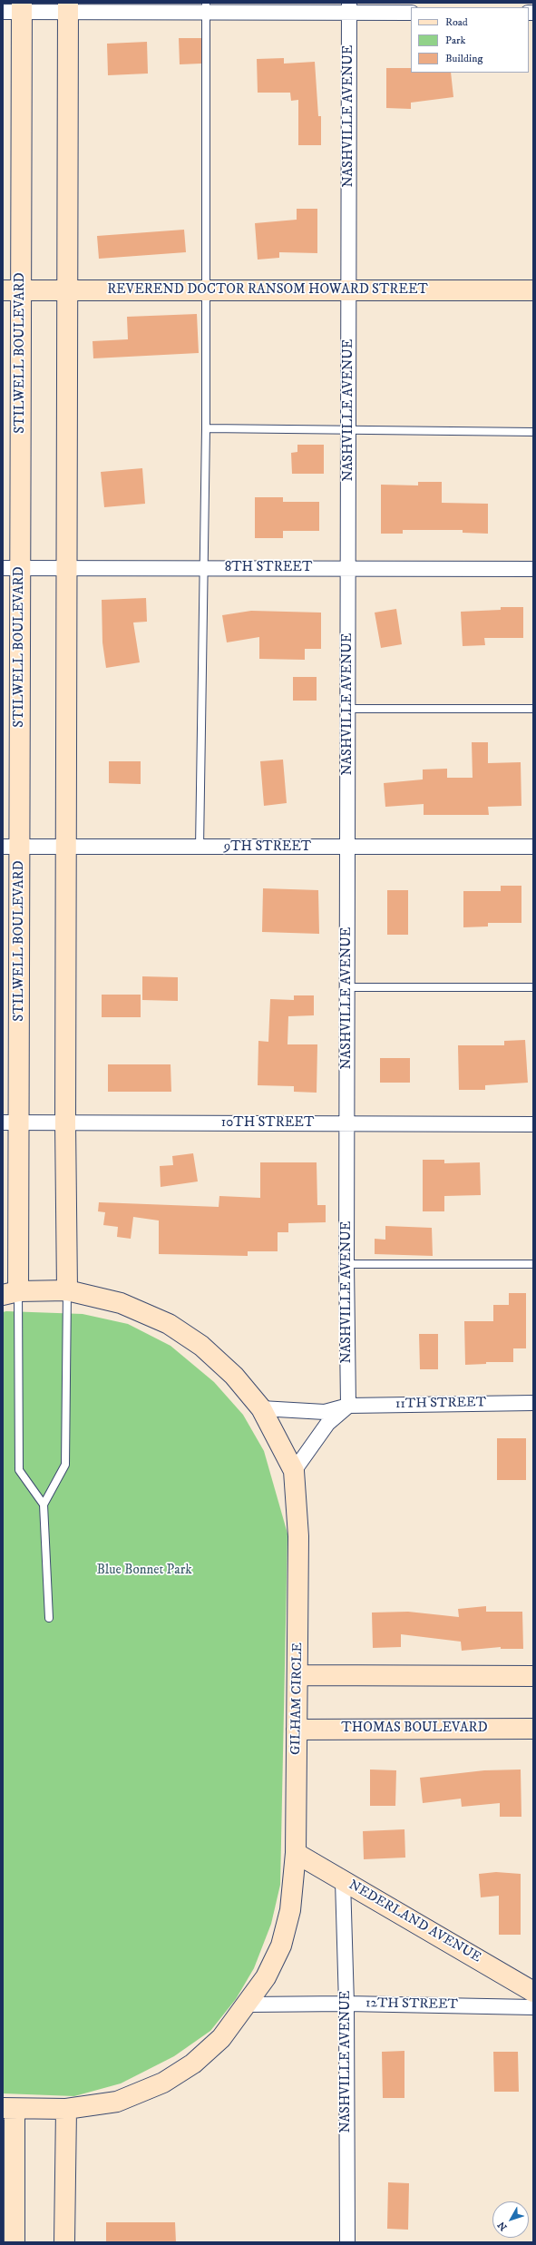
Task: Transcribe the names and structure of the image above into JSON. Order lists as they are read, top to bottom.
{
  "streets": {
    "main road": [
      "REVEREND DOCTOR RANSOM HOWARD STREET",
      "STILWELL BOULEVARD",
      "GILHAM CIRCLE",
      "THOMAS BOULEVARD",
      "NEDERLAND AVENUE"
    ],
    "street": [
      "NASHVILLE AVENUE",
      "8TH STREET",
      "9TH STREET",
      "10TH STREET",
      "11TH STREET",
      "12TH STREET"
    ]
  },
  "crossings": [
    ["NASHVILLE AVENUE", "REVEREND DOCTOR RANSOM HOWARD STREET"],
    ["NASHVILLE AVENUE", "8TH STREET"],
    ["NASHVILLE AVENUE", "9TH STREET"],
    ["NASHVILLE AVENUE", "10TH STREET"],
    ["NASHVILLE AVENUE", "11TH STREET"],
    ["NASHVILLE AVENUE", "NEDERLAND AVENUE"],
    ["NASHVILLE AVENUE", "12TH STREET"],
    ["REVEREND DOCTOR RANSOM HOWARD STREET", "STILWELL BOULEVARD"],
    ["STILWELL BOULEVARD", "8TH STREET"],
    ["STILWELL BOULEVARD", "9TH STREET"],
    ["STILWELL BOULEVARD", "10TH STREET"],
    ["STILWELL BOULEVARD", "GILHAM CIRCLE"],
    ["11TH STREET", "GILHAM CIRCLE"],
    ["GILHAM CIRCLE", "THOMAS BOULEVARD"],
    ["GILHAM CIRCLE", "NEDERLAND AVENUE"],
    ["GILHAM CIRCLE", "12TH STREET"]
  ],
  "parks": ["Blue Bonnet Park"],
  "legend": ["Road", "Park", "Building"],
  "north": "bottom left"
}
